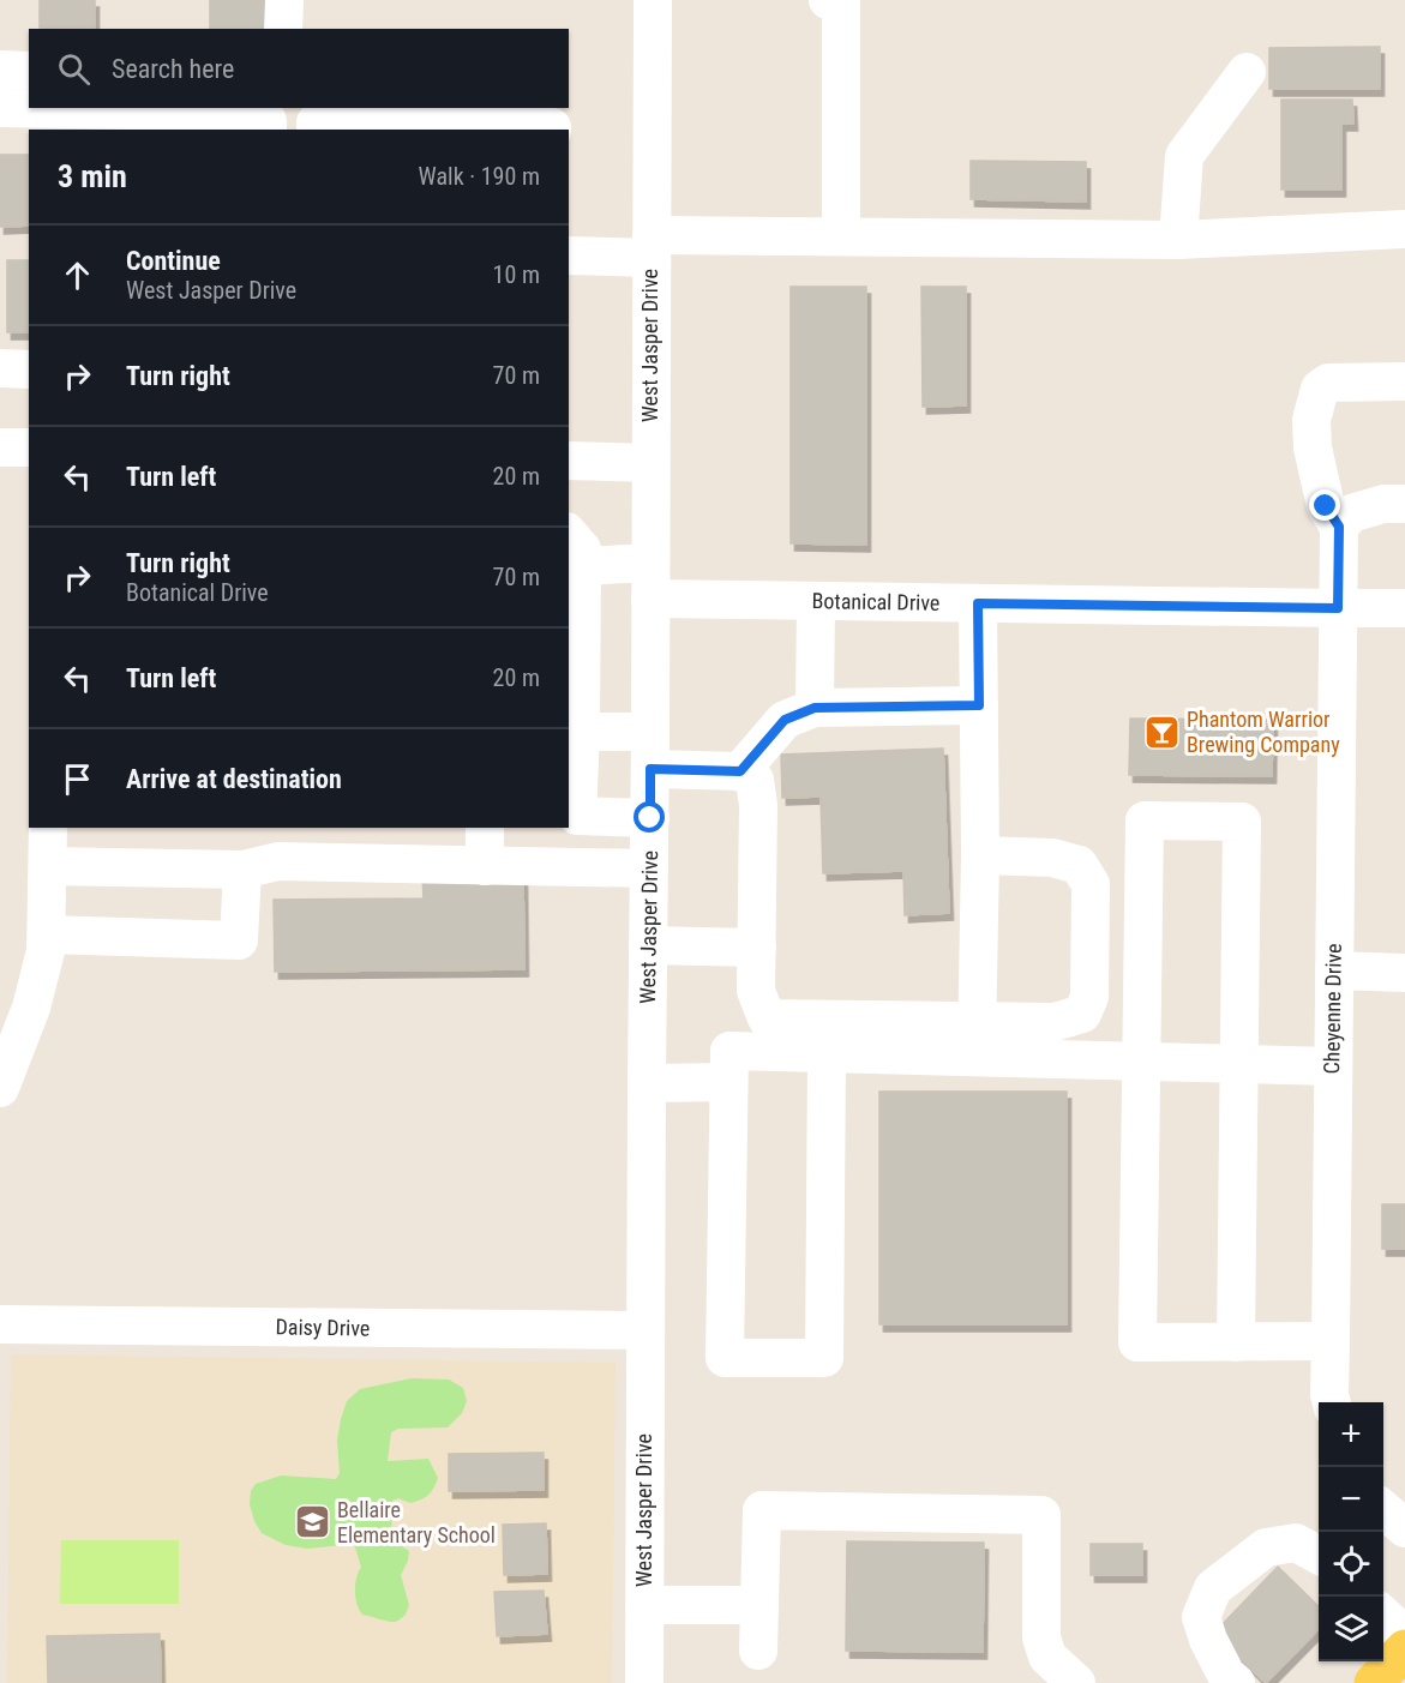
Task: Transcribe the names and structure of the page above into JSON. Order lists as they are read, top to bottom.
{
  "streets": {
    "street": [
      "West Jasper Drive",
      "Botanical Drive",
      "Cheyenne Drive",
      "Daisy Drive"
    ]
  },
  "crossings": [
    ["West Jasper Drive", "Botanical Drive"],
    ["West Jasper Drive", "Daisy Drive"],
    ["Botanical Drive", "Cheyenne Drive"]
  ],
  "places": {
    "bar": ["Phantom Warrior Brewing Company"],
    "school or university": ["Bellaire Elementary School"]
  },
  "page": {
    "search": "Search here",
    "heading": ["3 min", "Walk · 190 m"],
    "list": [
      ["Continue", "West Jasper Drive", "10 m"],
      ["Turn right", "70 m"],
      ["Turn left", "20 m"],
      ["Turn right", "Botanical Drive", "70 m"],
      ["Turn left", "20 m"],
      "Arrive at destination"
    ],
    "map_buttons": ["+", "−"]
  }
}
